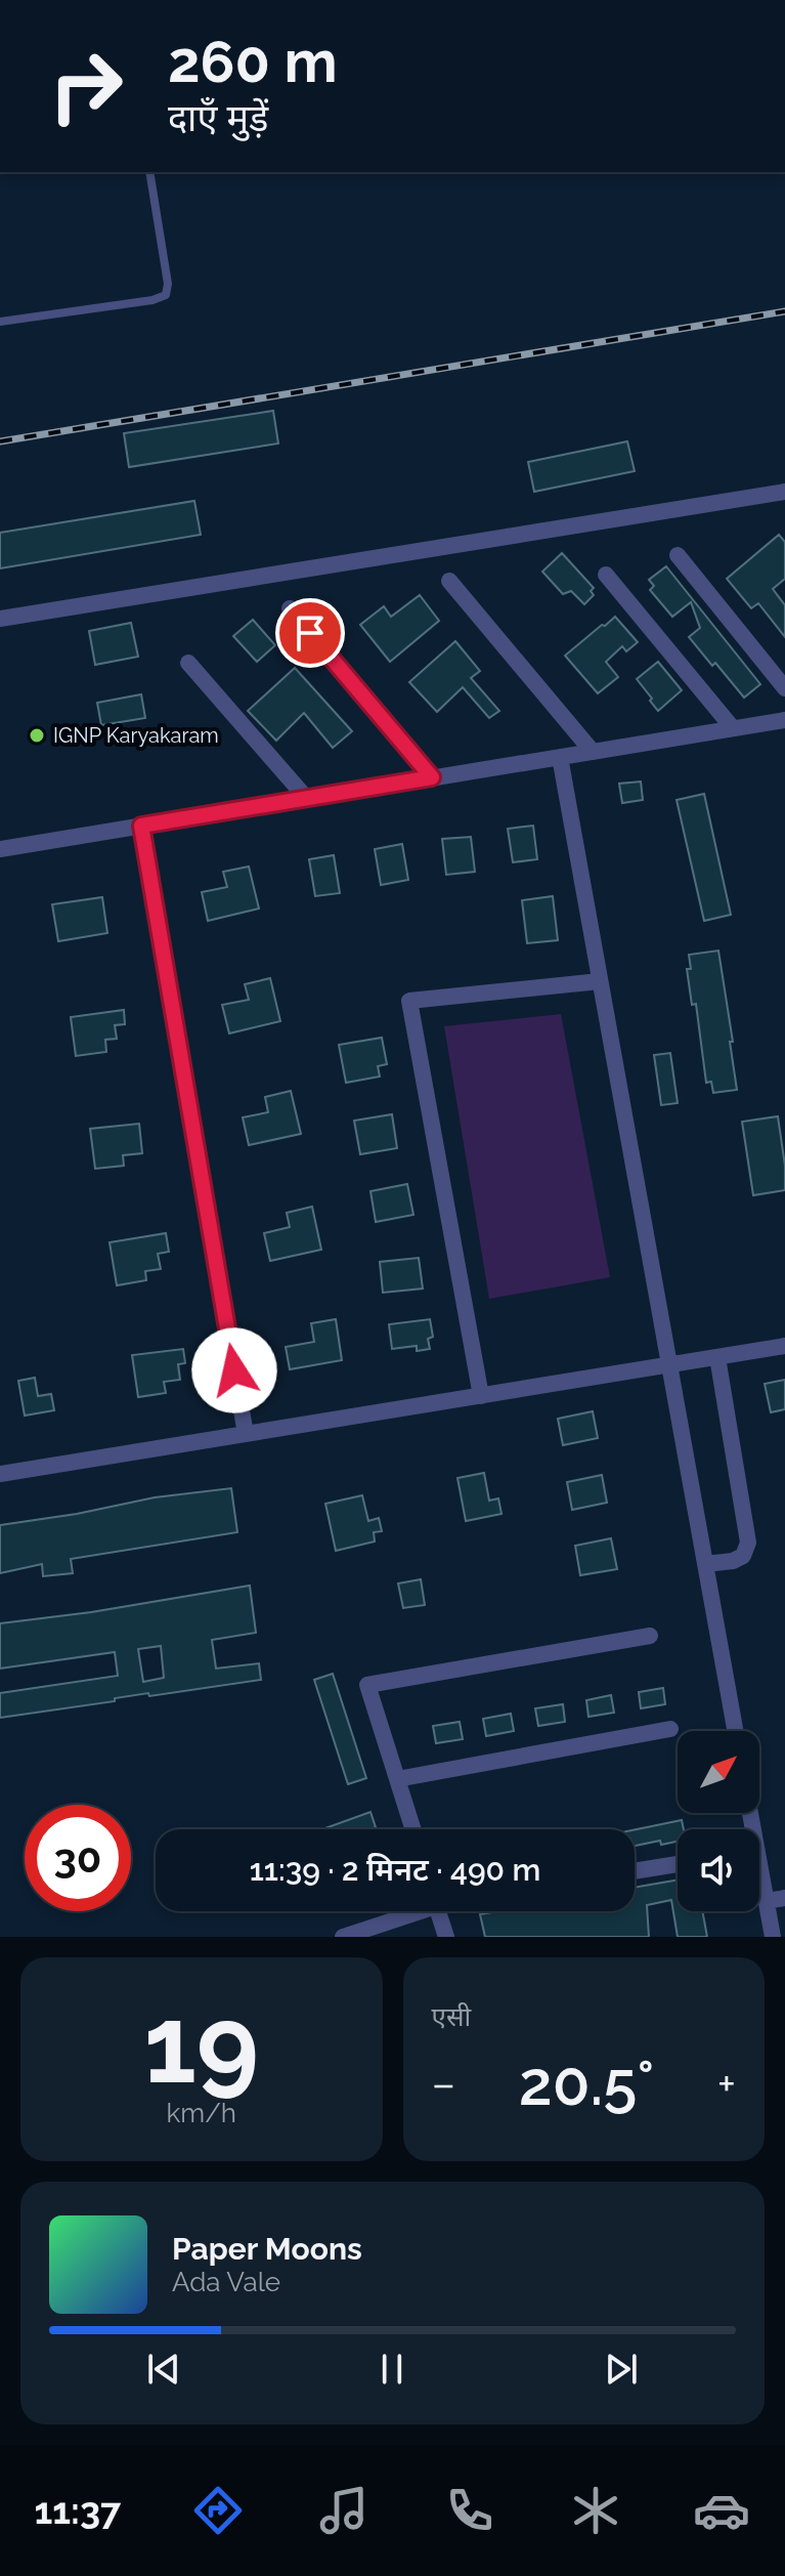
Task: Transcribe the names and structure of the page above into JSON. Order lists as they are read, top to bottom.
{
  "places": ["IGNP Karyakaram"],
  "north": "top right",
  "page": {
    "turn": ["260 m", "दाएँ मुड़ें"],
    "limit": "30",
    "trip": "11:39 · 2 मिनट · 490 m",
    "tile": [
      ["19", "km/h"],
      "एसी"
    ],
    "heat": ["−", "20.5°", "+"],
    "song": ["Paper Moons", "Ada Vale"],
    "tabs": "11:37"
  }
}
